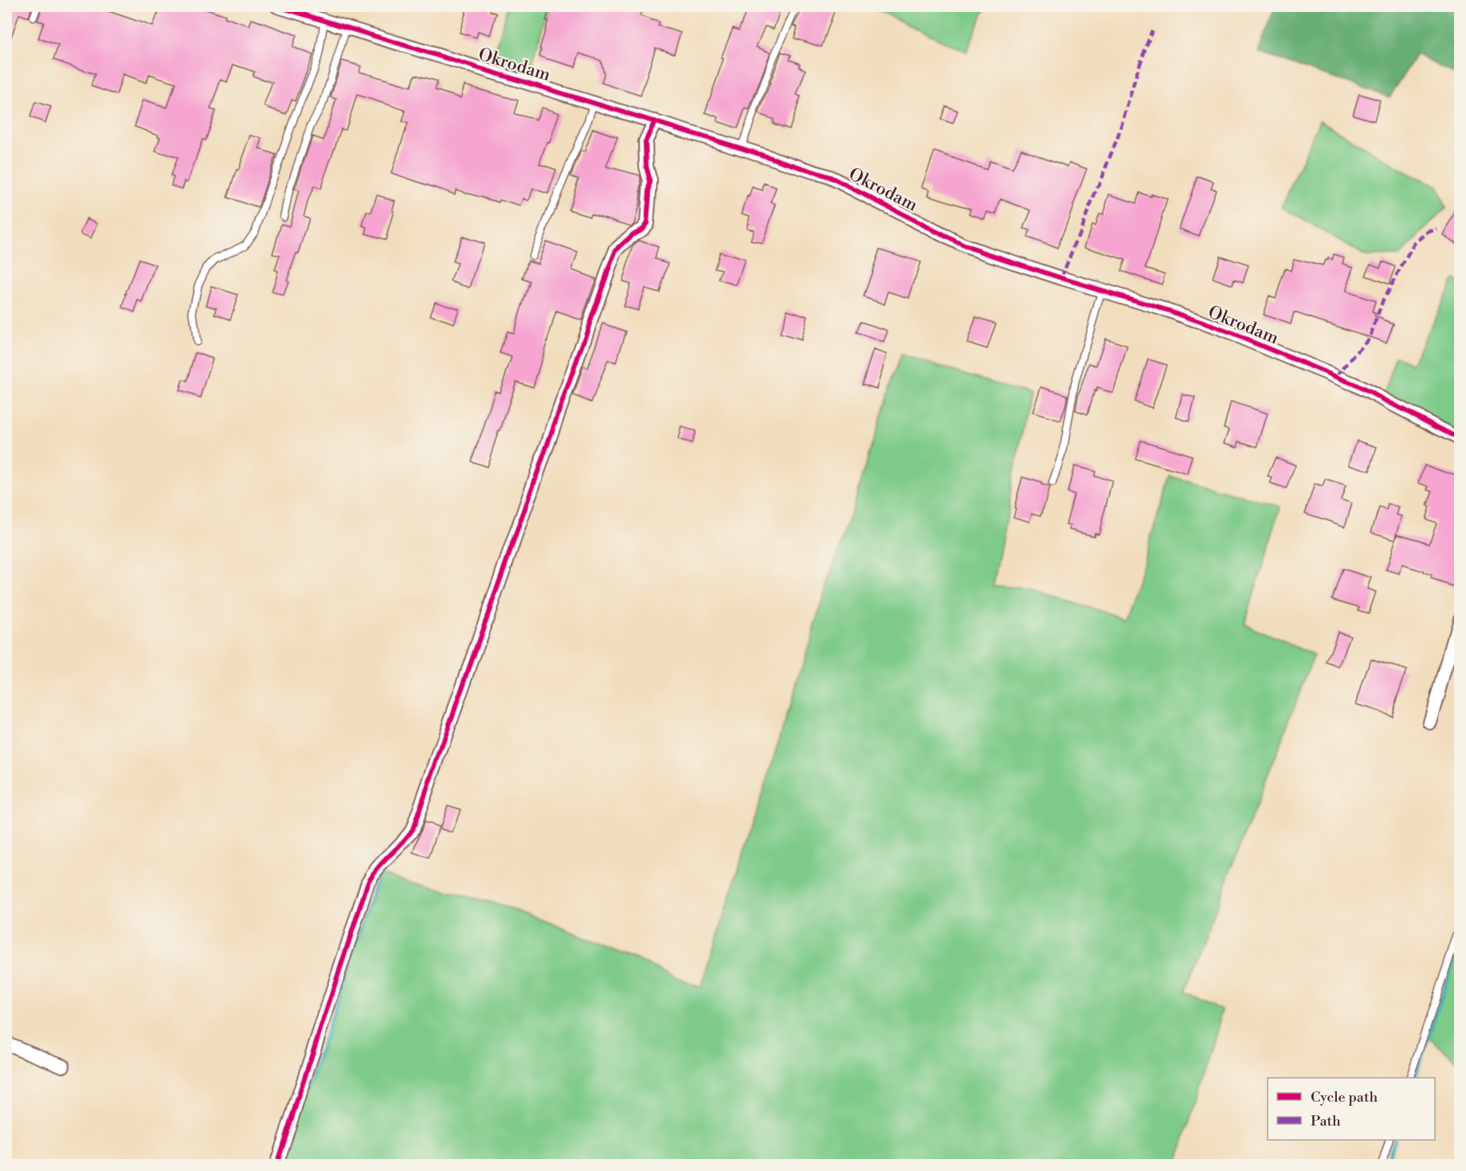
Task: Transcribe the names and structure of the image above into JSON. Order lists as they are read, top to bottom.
{
  "streets": {
    "street": ["Okrodam"]
  },
  "legend": ["Cycle path", "Path"]
}
